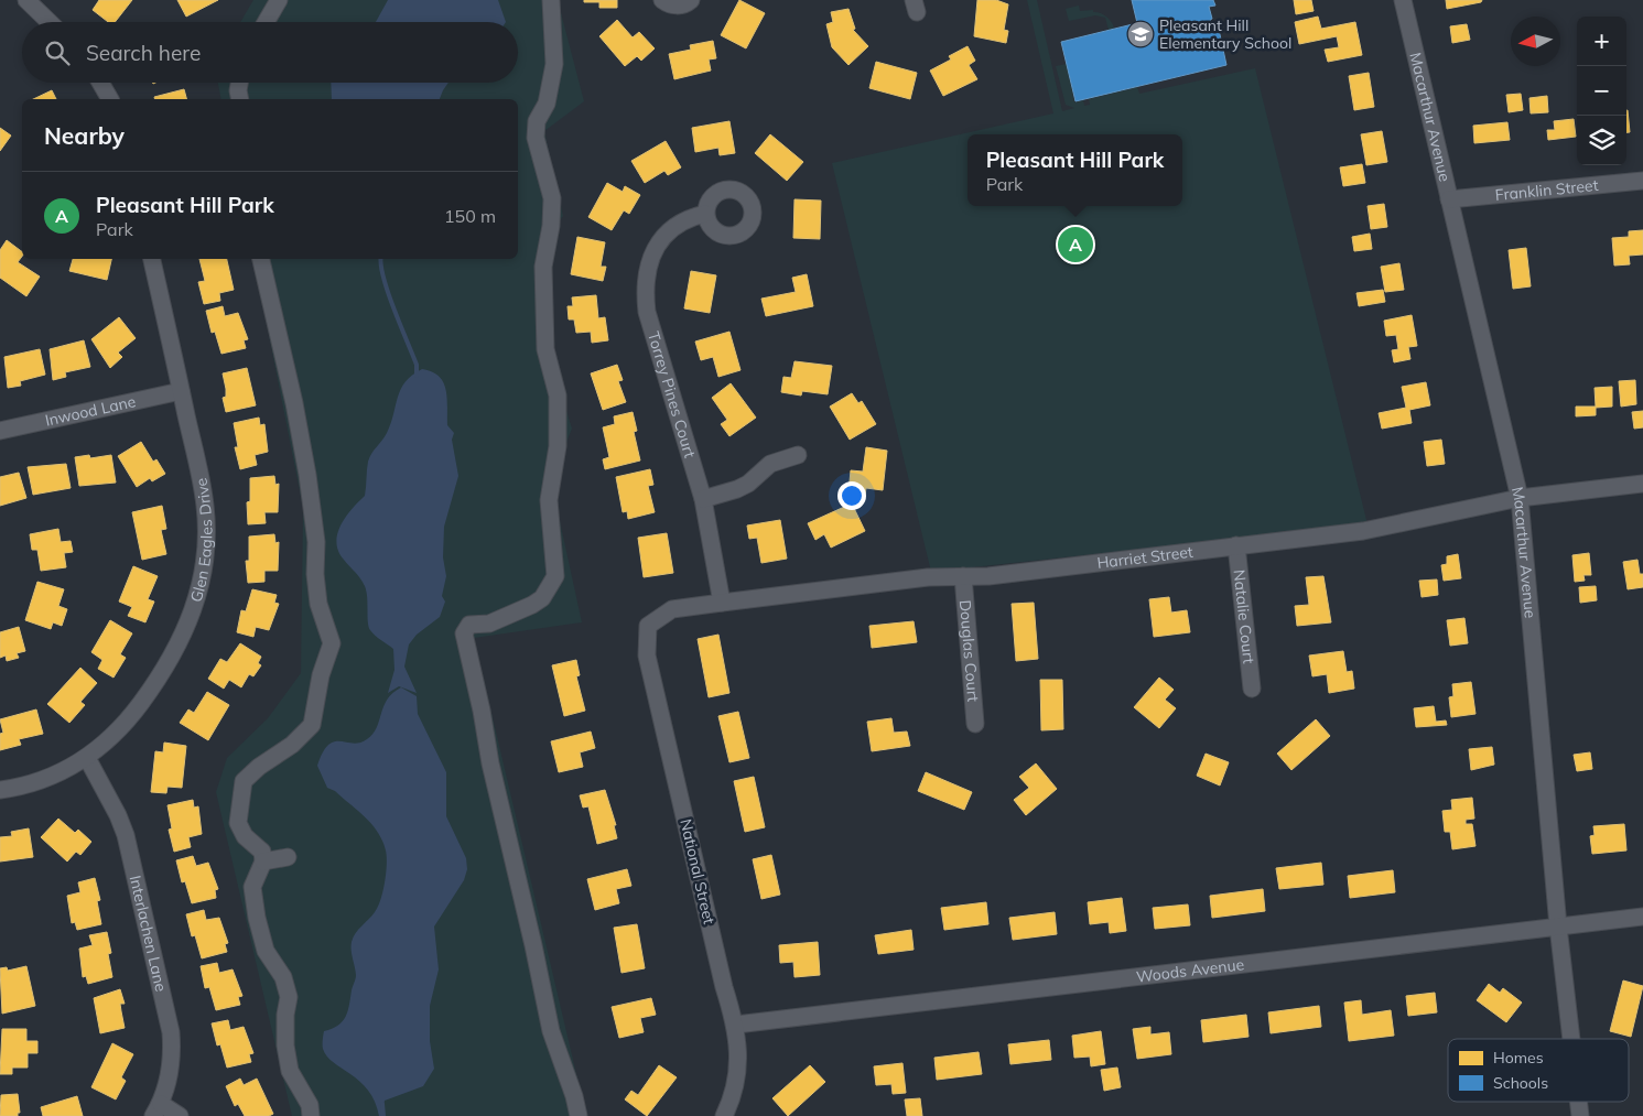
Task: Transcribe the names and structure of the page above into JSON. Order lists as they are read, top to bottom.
{
  "streets": {
    "street": [
      "Macarthur Avenue",
      "Franklin Street",
      "Torrey Pines Court",
      "Inwood Lane",
      "Glen Eagles Drive",
      "Harriet Street",
      "Natalie Court",
      "Douglas Court",
      "National Street",
      "Interlachen Lane",
      "Woods Avenue"
    ]
  },
  "crossings": [
    ["Macarthur Avenue", "Franklin Street"],
    ["Macarthur Avenue", "Harriet Street"],
    ["Macarthur Avenue", "Woods Avenue"],
    ["Torrey Pines Court", "Harriet Street"],
    ["Inwood Lane", "Glen Eagles Drive"],
    ["Glen Eagles Drive", "Interlachen Lane"],
    ["Harriet Street", "Natalie Court"],
    ["Harriet Street", "Douglas Court"],
    ["Harriet Street", "National Street"],
    ["National Street", "Woods Avenue"]
  ],
  "places": {
    "school or university": ["Pleasant Hill Elementary School"]
  },
  "legend": ["Homes", "Schools"],
  "north": "left",
  "page": {
    "map_buttons": ["+", "−"],
    "search": "Search here",
    "heading": "Nearby",
    "popup": ["Pleasant Hill Park", "Park"],
    "list": [
      {
        "mark": "A",
        "name": "Pleasant Hill Park",
        "note": "Park",
        "value": "150 m"
      }
    ],
    "pins": "A"
  }
}
